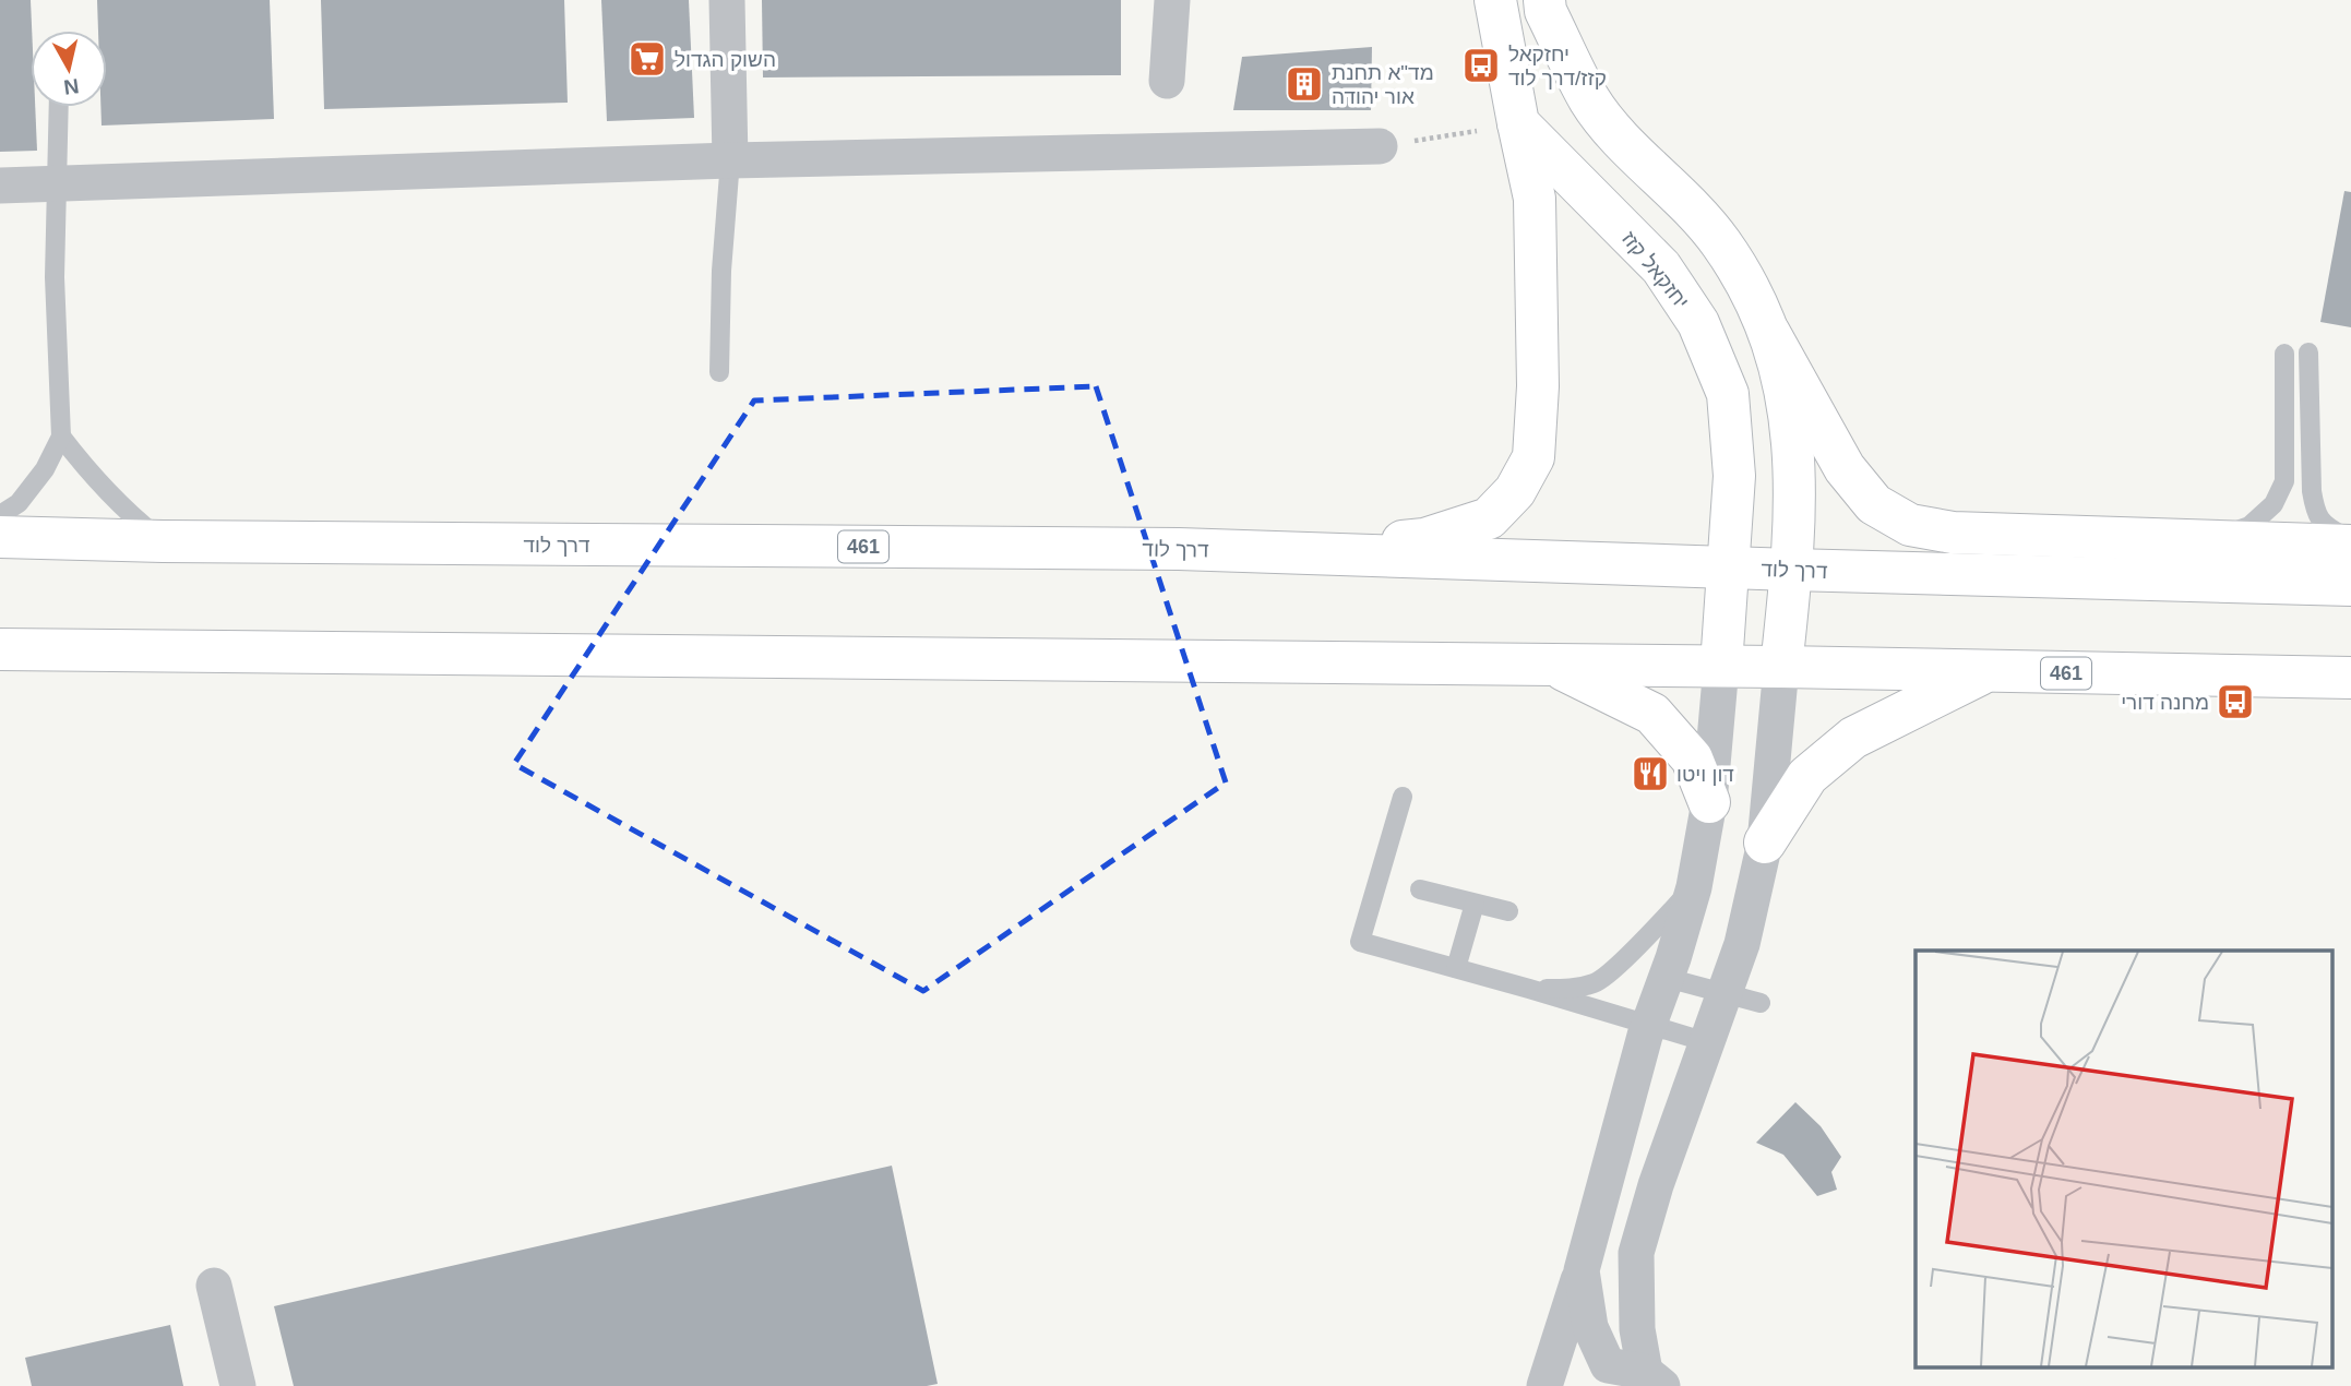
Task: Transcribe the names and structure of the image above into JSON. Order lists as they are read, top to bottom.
{
  "streets": {
    "main road": ["יחזקאל קזז", "דרך לוד", "461"]
  },
  "crossings": [
    ["יחזקאל קזז", "דרך לוד"],
    ["יחזקאל קזז", "461"]
  ],
  "places": {
    "supermarket": ["השוק הגדול"],
    "bus stop": ["יחזקאל קזז/דרך לוד", "מחנה דורי"],
    "building": ["מד\"א תחנת אור יהודה"],
    "restaurant": ["דון ויטו"]
  },
  "north": "bottom"
}
